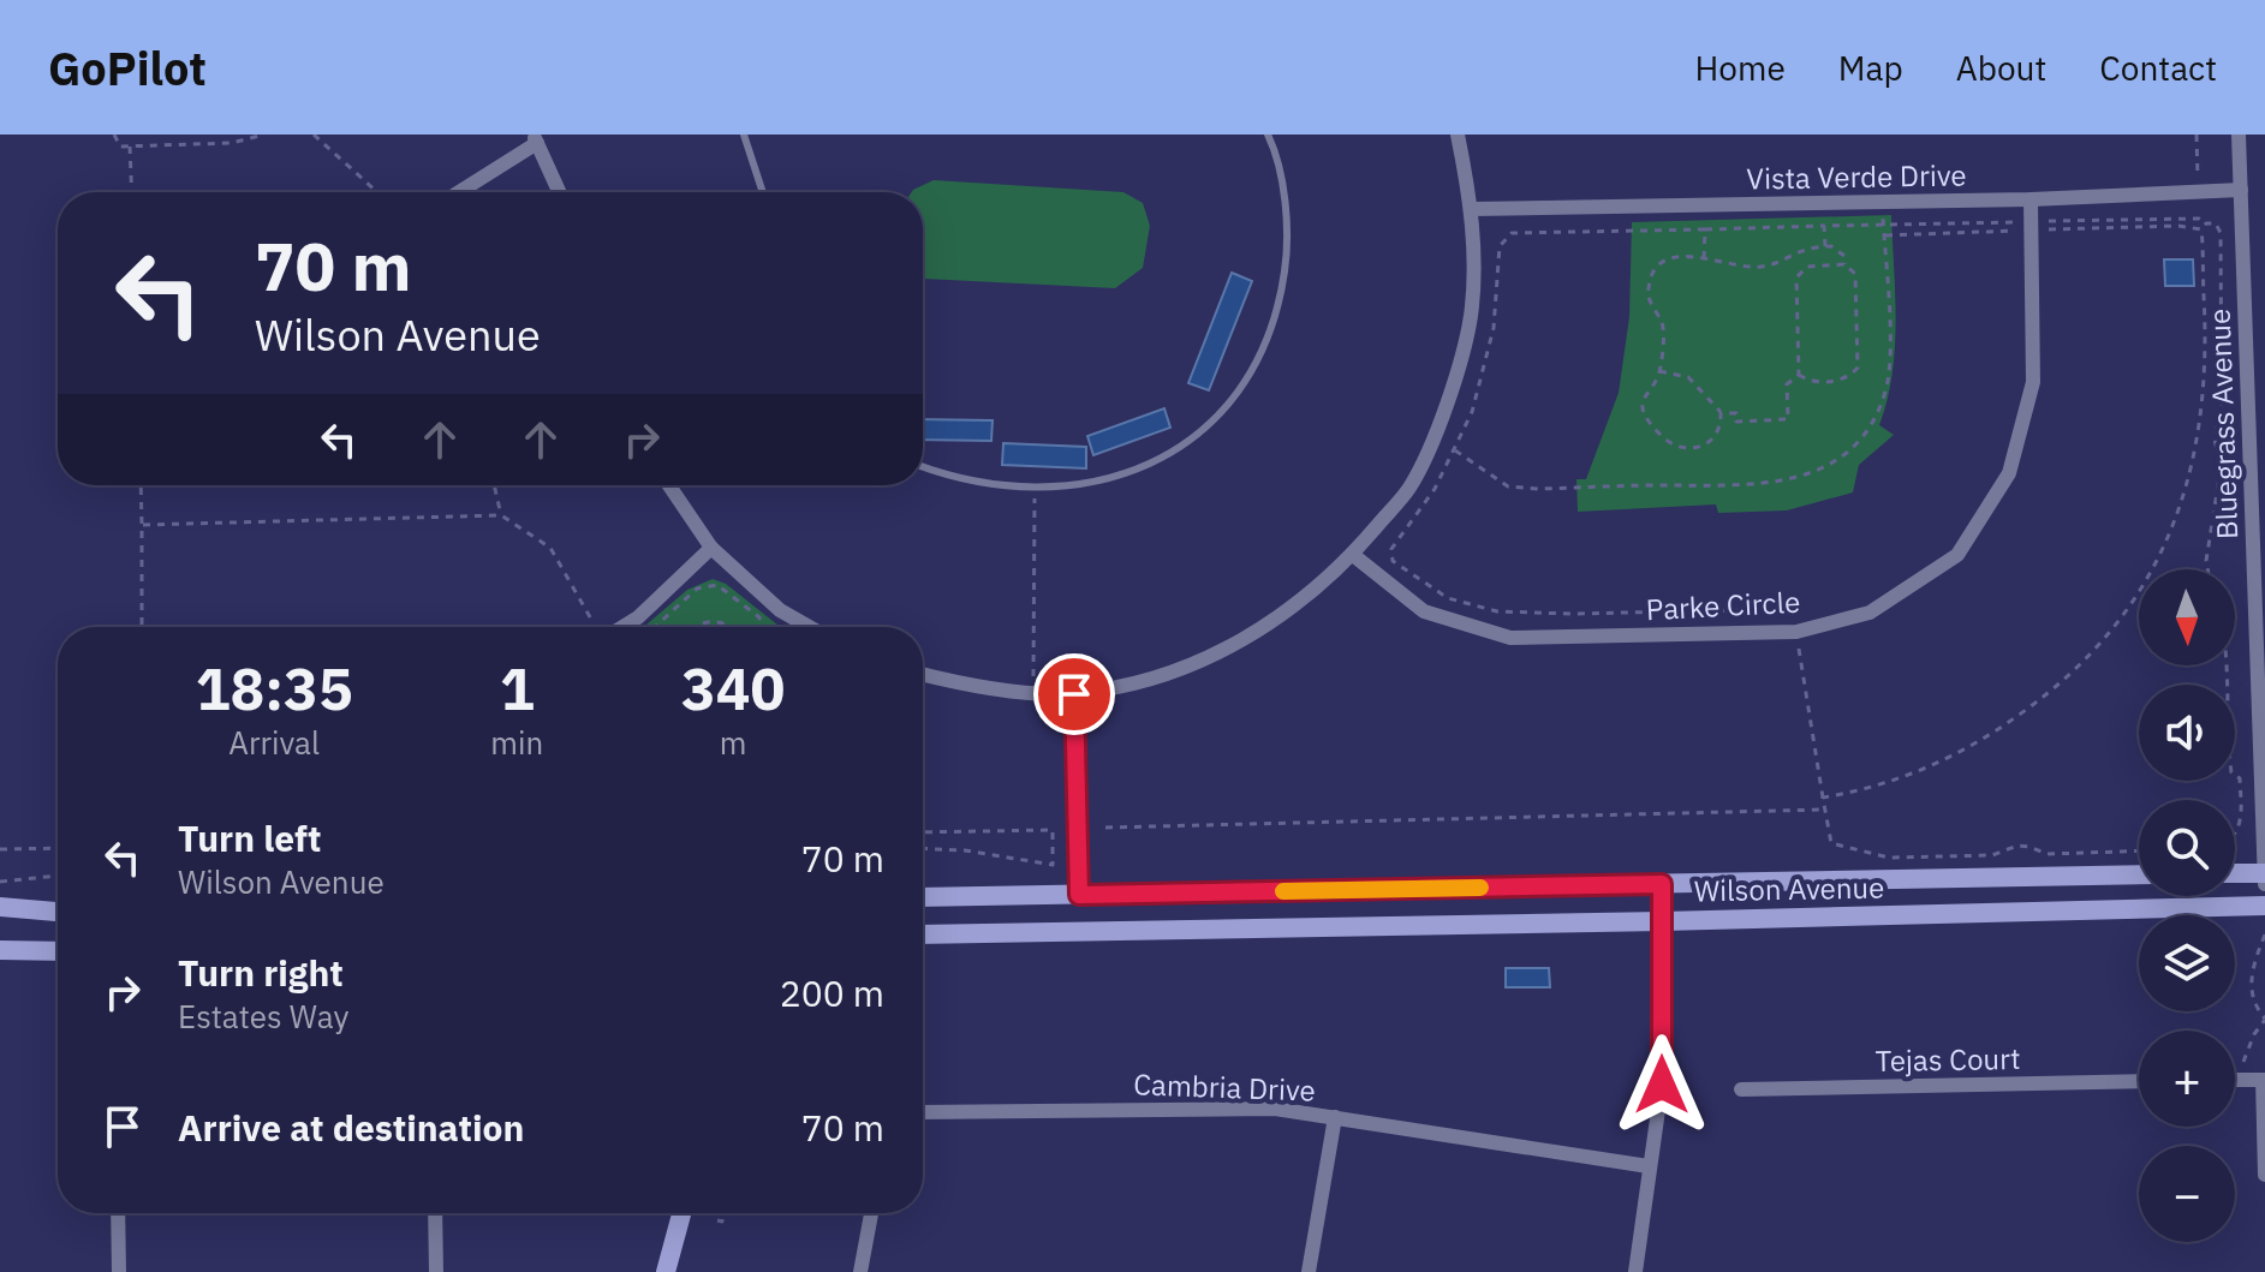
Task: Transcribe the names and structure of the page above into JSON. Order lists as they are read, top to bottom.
{
  "streets": {
    "main road": ["Wilson Avenue"],
    "street": [
      "Vista Verde Drive",
      "Bluegrass Avenue",
      "Parke Circle",
      "Tejas Court",
      "Cambria Drive"
    ]
  },
  "crossings": [
    ["Vista Verde Drive", "Bluegrass Avenue"],
    ["Vista Verde Drive", "Parke Circle"]
  ],
  "north": "bottom",
  "page": {
    "header": "GoPilot",
    "nav": [
      "Home",
      "Map",
      "About",
      "Contact"
    ],
    "turn": ["70 m", "Wilson Avenue"],
    "map_buttons": ["+", "−"],
    "eta": [
      "18:35",
      "Arrival",
      "1",
      "min",
      "340",
      "m"
    ],
    "list": [
      {
        "name": "Turn left",
        "note": "Wilson Avenue",
        "value": "70 m"
      },
      {
        "name": "Turn right",
        "note": "Estates Way",
        "value": "200 m"
      },
      {
        "name": "Arrive at destination",
        "value": "70 m"
      }
    ]
  }
}
